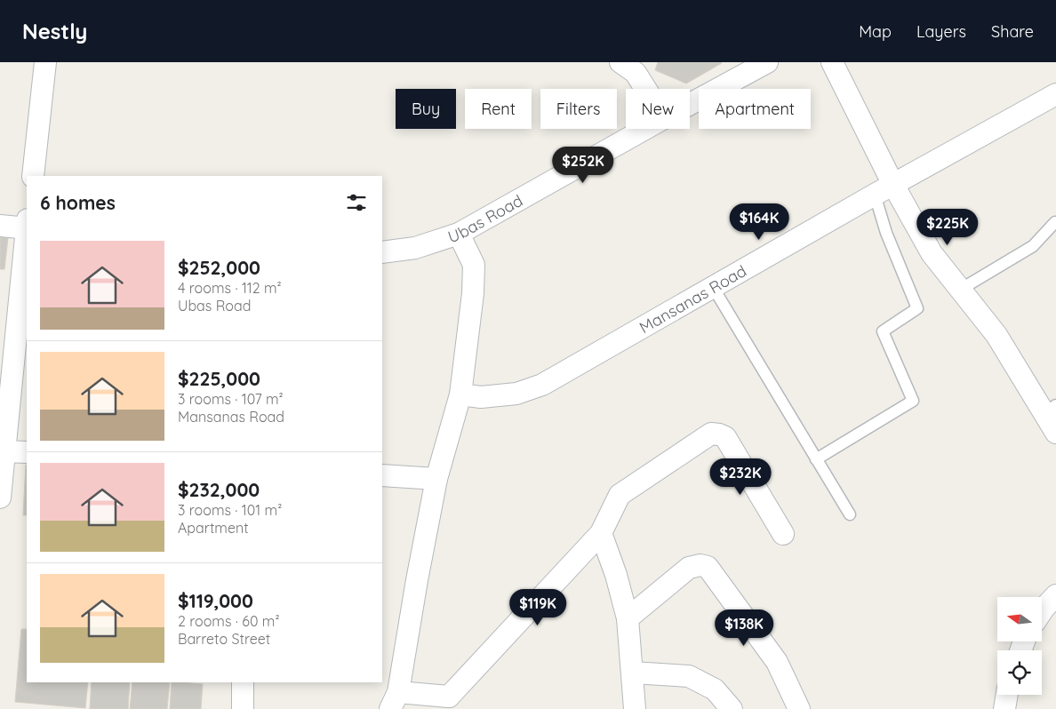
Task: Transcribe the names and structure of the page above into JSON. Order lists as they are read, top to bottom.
{
  "streets": {
    "street": ["Ubas Road", "Mansanas Road"]
  },
  "north": "left",
  "page": {
    "header": "Nestly",
    "nav": ["Map", "Layers", "Share"],
    "chip": [
      "Buy",
      "Rent",
      "Filters",
      "New",
      "Apartment"
    ],
    "price": [
      "$252K",
      "$164K",
      "$225K",
      "$232K",
      "$119K",
      "$138K"
    ],
    "heading": "6 homes",
    "list": [
      {
        "name": "$252,000",
        "note": "4 rooms · 112 m² · Ubas Road"
      },
      {
        "name": "$225,000",
        "note": "3 rooms · 107 m² · Mansanas Road"
      },
      {
        "name": "$232,000",
        "note": "3 rooms · 101 m² · Apartment"
      },
      {
        "name": "$119,000",
        "note": "2 rooms · 60 m² · Barreto Street"
      }
    ]
  }
}
